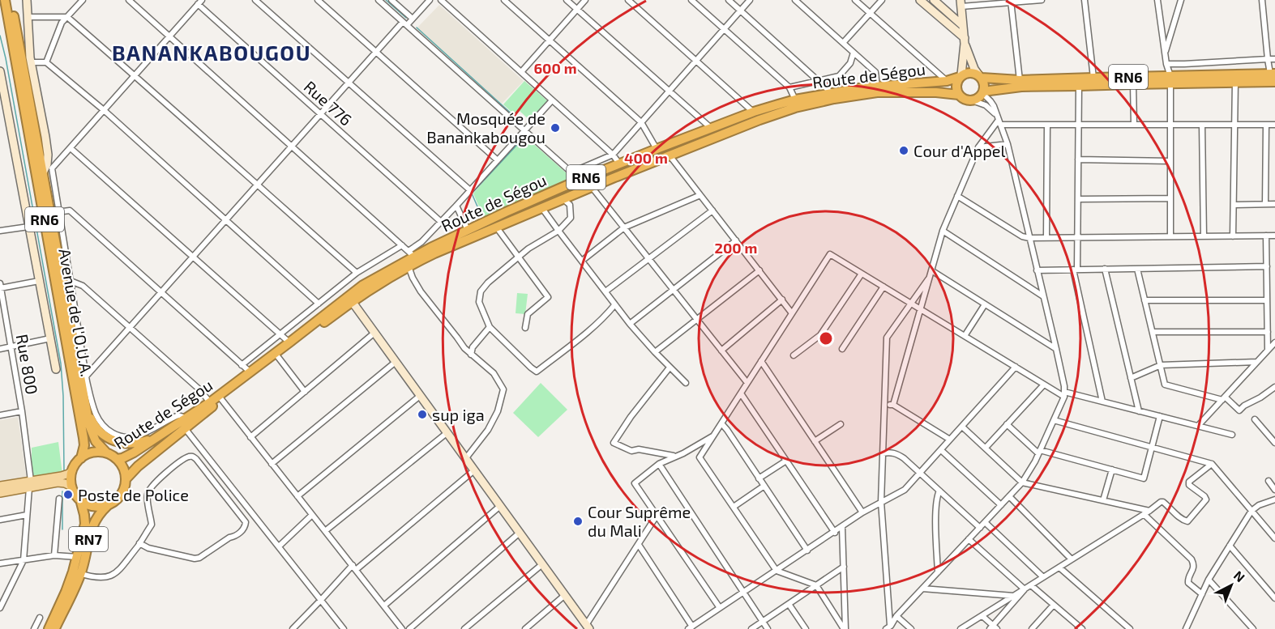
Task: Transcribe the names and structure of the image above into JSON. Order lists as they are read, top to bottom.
{
  "streets": {
    "highway": [
      "Route de Ségou",
      "RN6",
      "Avenue de l'O.U.A.",
      "RN7"
    ],
    "street": ["Rue 776", "Rue 800"]
  },
  "crossings": [
    ["Route de Ségou", "RN6"],
    ["Route de Ségou", "Avenue de l'O.U.A."],
    ["Route de Ségou", "RN7"],
    ["RN6", "Avenue de l'O.U.A."],
    ["Avenue de l'O.U.A.", "RN7"]
  ],
  "districts": ["BANANKABOUGOU"],
  "places": [
    "Mosquée de Banankabougou",
    "Cour d'Appel",
    "sup iga",
    "Poste de Police",
    "Cour Suprême du Mali"
  ],
  "north": "top right",
  "rings": ["600 m", "400 m", "200 m"]
}
